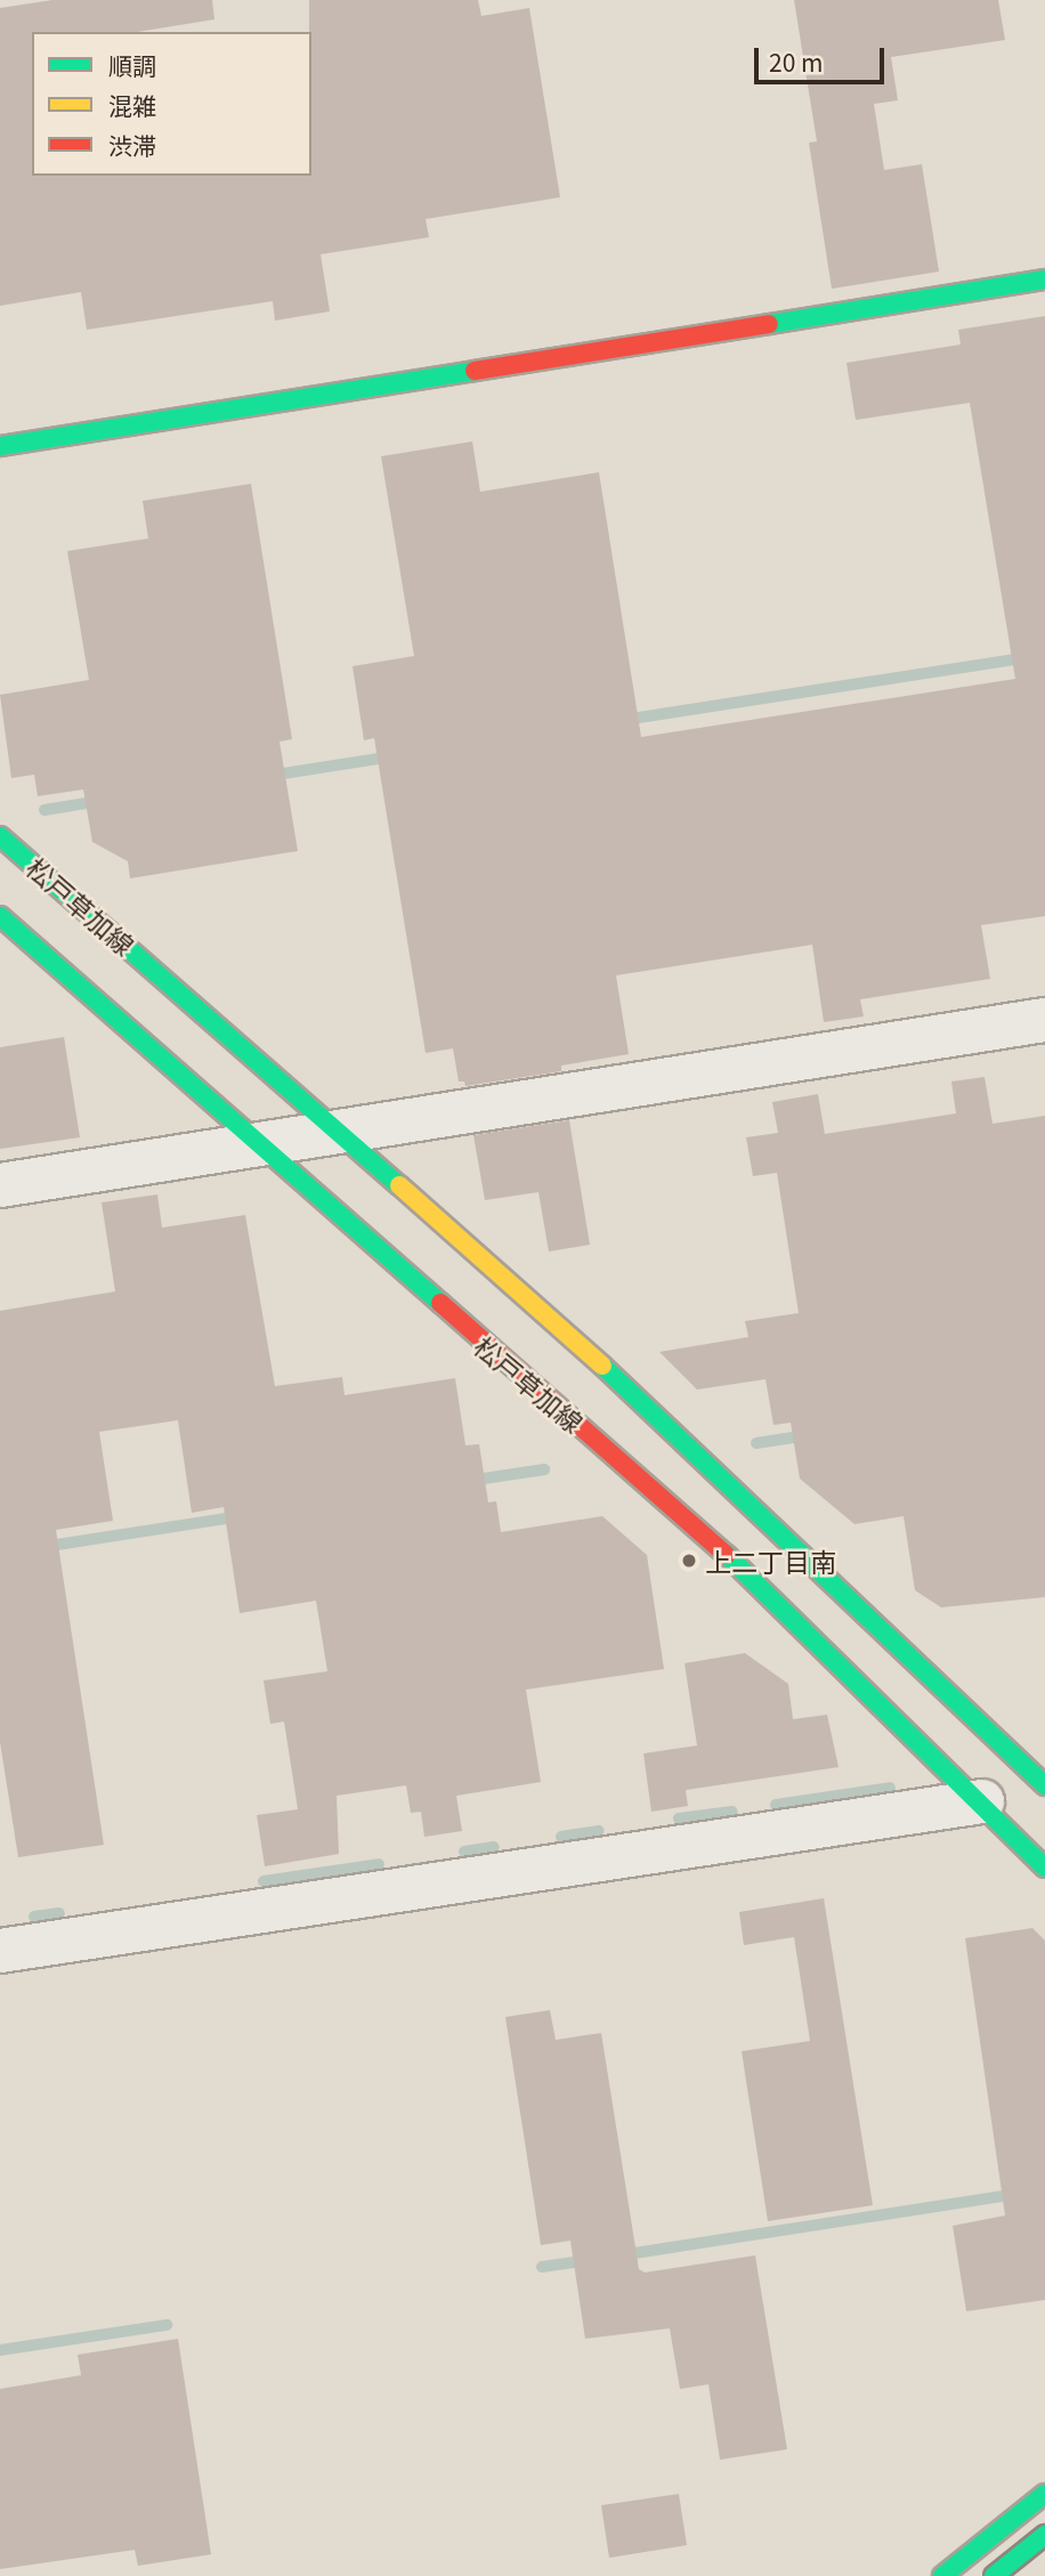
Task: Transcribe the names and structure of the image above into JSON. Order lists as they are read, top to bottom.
{
  "streets": {
    "main road": ["松戸草加線"]
  },
  "places": ["上二丁目南"],
  "legend": ["順調", "混雑", "渋滞"],
  "scale_bar": "20 m"
}
